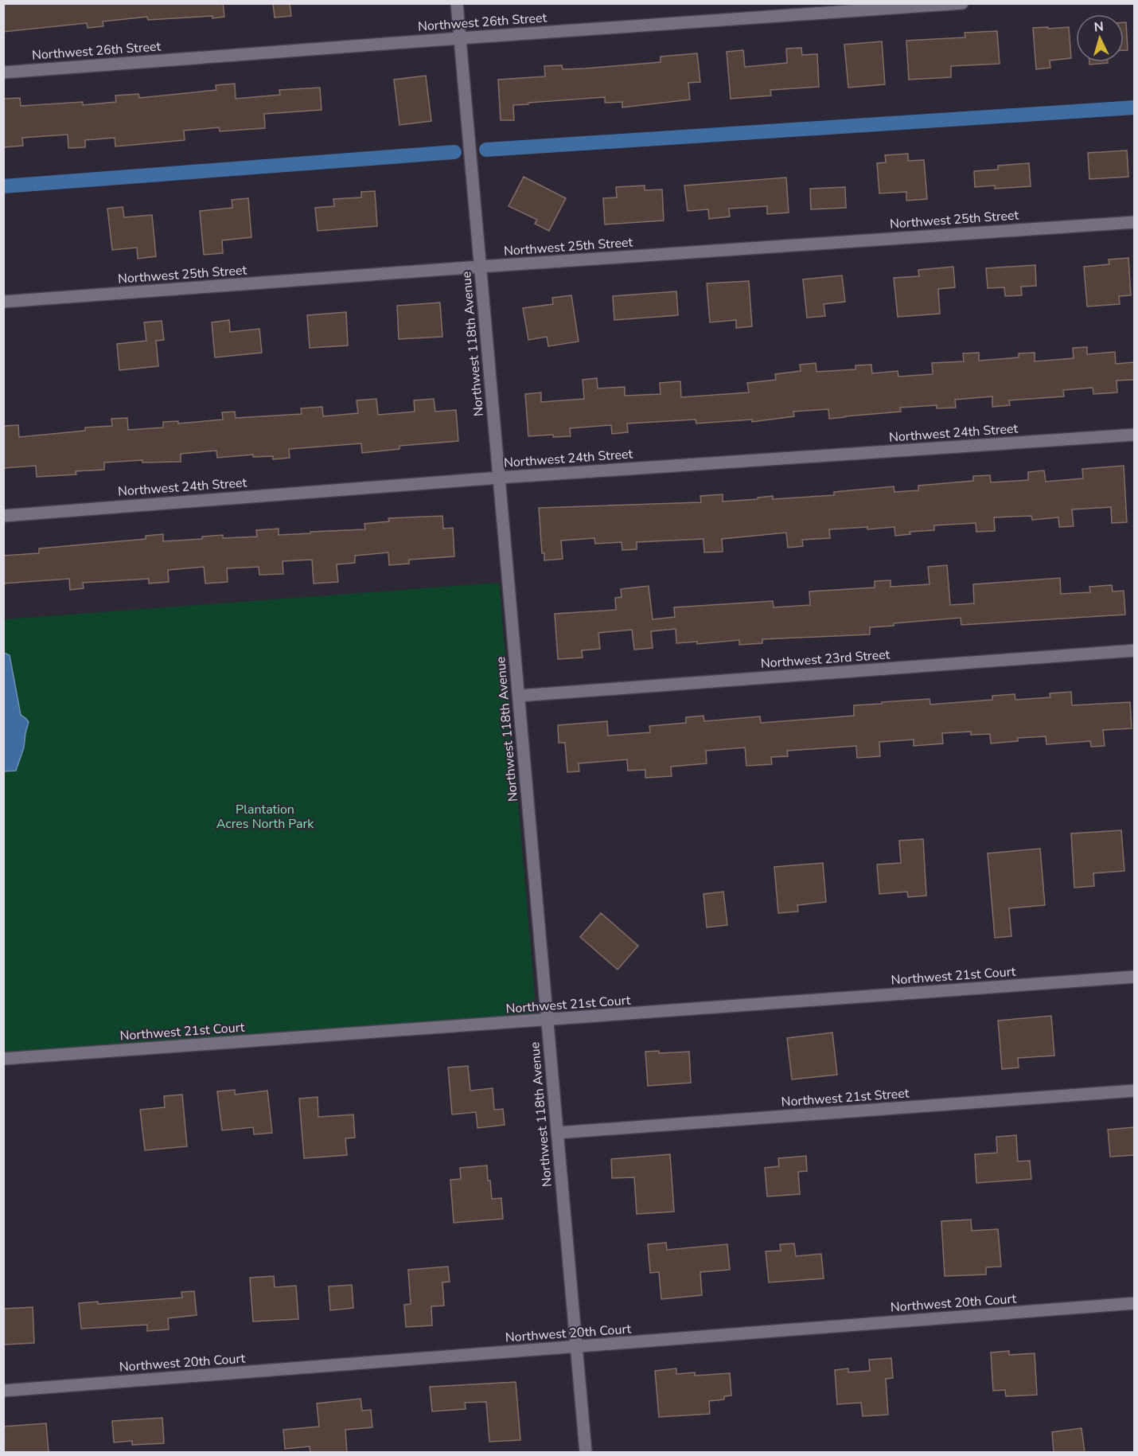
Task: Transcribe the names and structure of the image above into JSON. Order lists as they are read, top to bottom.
{
  "streets": {
    "street": [
      "Northwest 26th Street",
      "Northwest 25th Street",
      "Northwest 118th Avenue",
      "Northwest 24th Street",
      "Northwest 23rd Street",
      "Northwest 21st Court",
      "Northwest 21st Street",
      "Northwest 20th Court"
    ]
  },
  "crossings": [
    ["Northwest 26th Street", "Northwest 118th Avenue"],
    ["Northwest 25th Street", "Northwest 118th Avenue"],
    ["Northwest 118th Avenue", "Northwest 24th Street"],
    ["Northwest 118th Avenue", "Northwest 23rd Street"],
    ["Northwest 118th Avenue", "Northwest 21st Court"],
    ["Northwest 118th Avenue", "Northwest 21st Street"],
    ["Northwest 118th Avenue", "Northwest 20th Court"]
  ],
  "parks": ["Plantation Acres North Park"],
  "north": "top"
}
